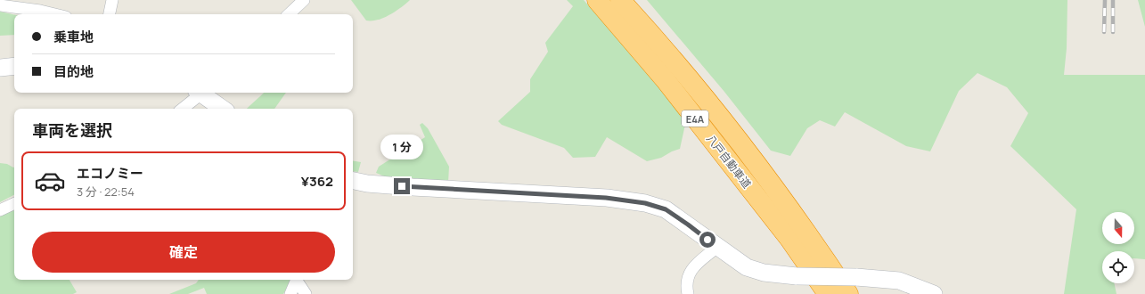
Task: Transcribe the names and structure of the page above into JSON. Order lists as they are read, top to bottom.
{
  "streets": {
    "highway": ["E4A", "八戸自動車道"]
  },
  "north": "bottom",
  "page": {
    "banner": ["乗車地", "目的地"],
    "heading": "車両を選択",
    "bubble": "1 分",
    "list": [
      {
        "name": "エコノミー",
        "note": "3 分 · 22:54",
        "value": "¥362"
      }
    ],
    "buttons": "確定"
  }
}
